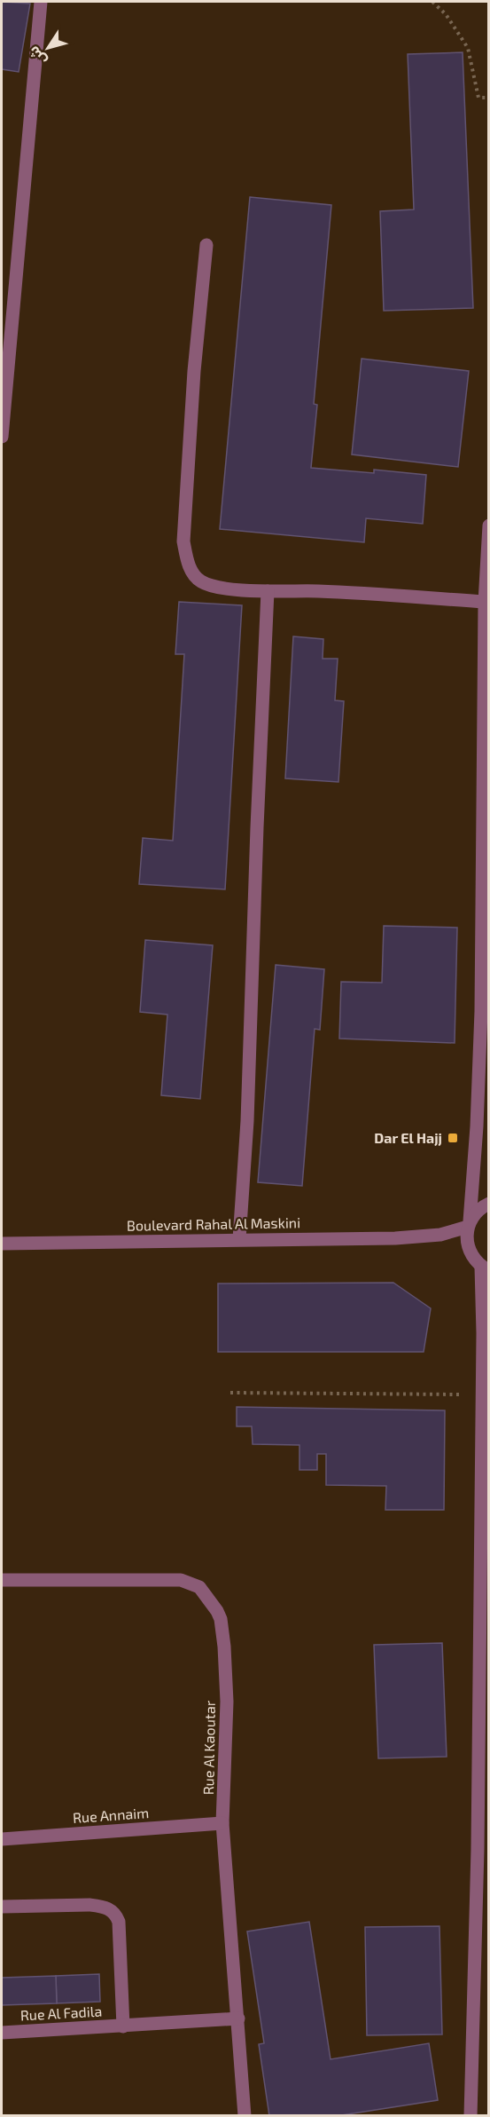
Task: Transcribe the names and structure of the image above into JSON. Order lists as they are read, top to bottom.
{
  "streets": {
    "street": [
      "Boulevard Rahal Al Maskini",
      "Rue Al Kaoutar",
      "Rue Annaim",
      "Rue Al Fadila"
    ]
  },
  "crossings": [
    ["Rue Al Kaoutar", "Rue Annaim"],
    ["Rue Al Kaoutar", "Rue Al Fadila"]
  ],
  "places": {
    "transit": ["Dar El Hajj"]
  },
  "north": "bottom left"
}
